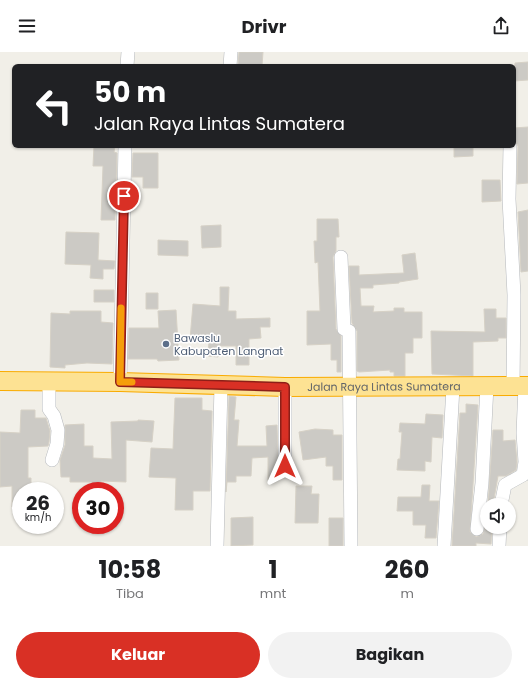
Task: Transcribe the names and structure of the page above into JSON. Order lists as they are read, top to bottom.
{
  "streets": {
    "highway": ["Jalan Raya Lintas Sumatera"]
  },
  "places": ["Bawaslu Kabupaten Langnat"],
  "page": {
    "header": "Drivr",
    "turn": ["50 m", "Jalan Raya Lintas Sumatera"],
    "speed": "26 km/h",
    "limit": "30",
    "eta": [
      "10:58",
      "Tiba",
      "1",
      "mnt",
      "260",
      "m"
    ],
    "buttons": ["Keluar", "Bagikan"]
  }
}
